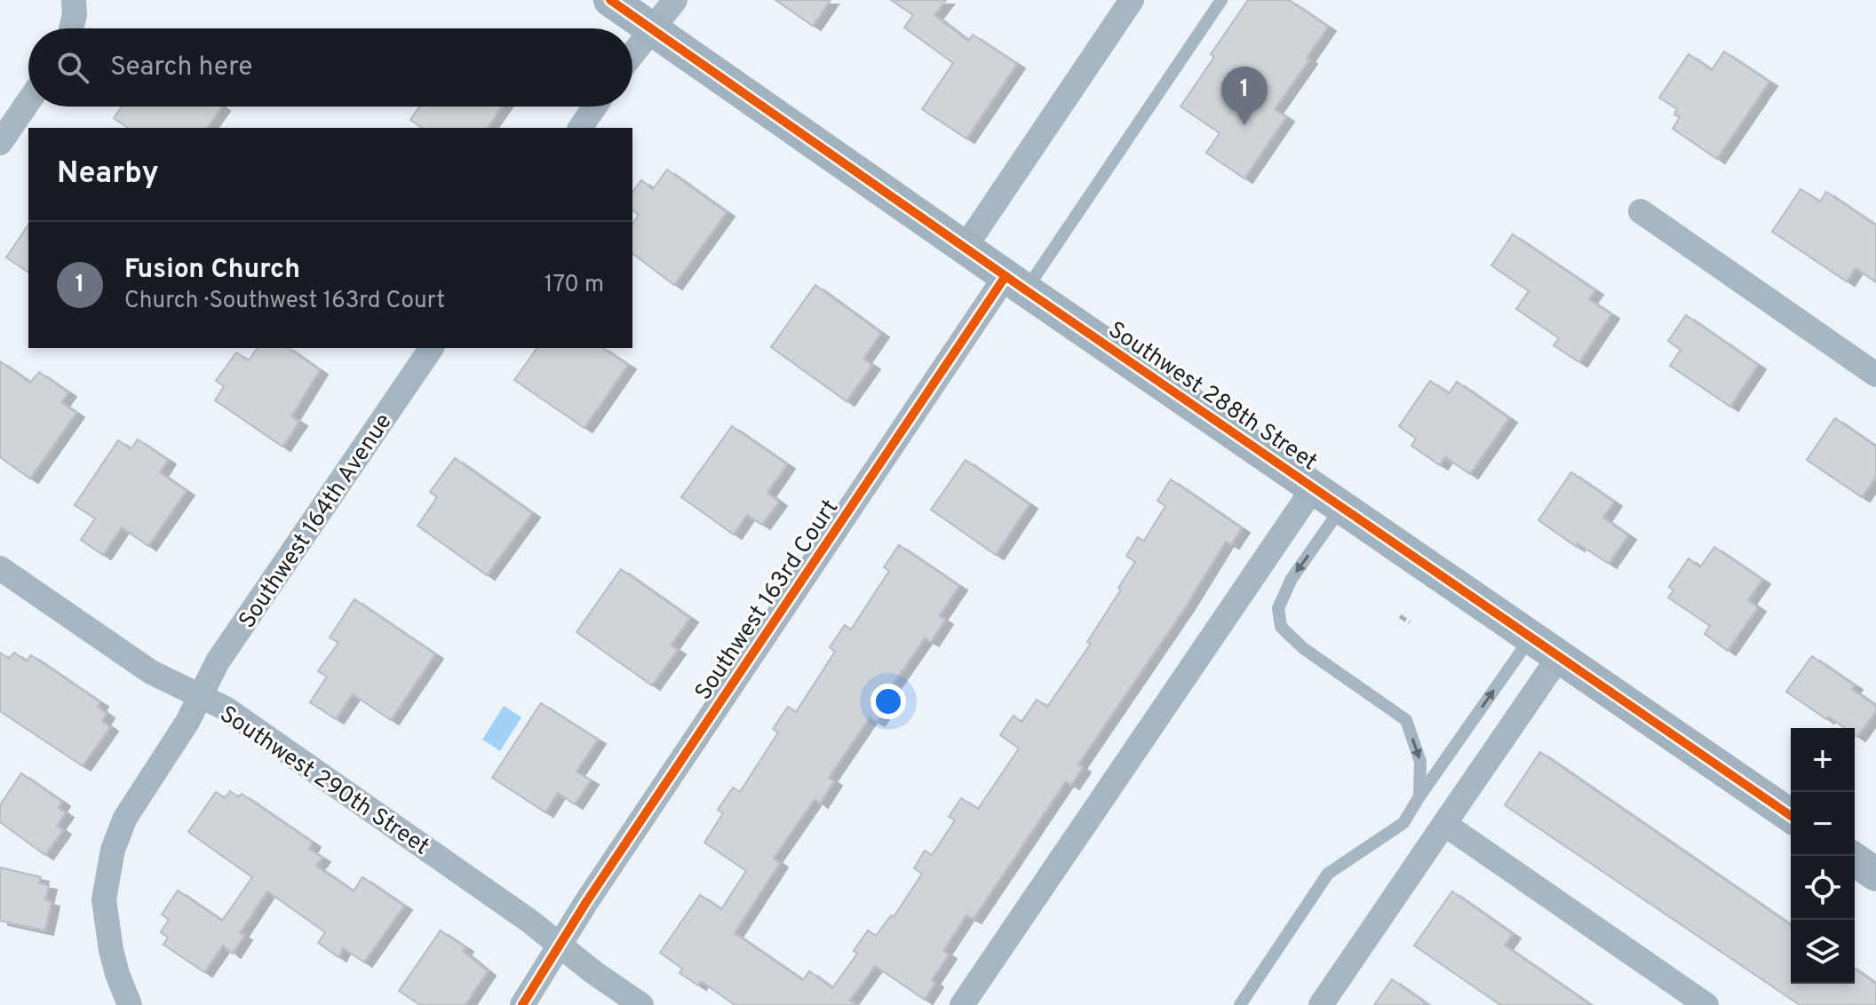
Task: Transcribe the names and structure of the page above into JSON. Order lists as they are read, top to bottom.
{
  "streets": {
    "street": [
      "Southwest 288th Street",
      "Southwest 164th Avenue",
      "Southwest 163rd Court",
      "Southwest 290th Street"
    ]
  },
  "crossings": [
    ["Southwest 288th Street", "Southwest 163rd Court"],
    ["Southwest 164th Avenue", "Southwest 290th Street"],
    ["Southwest 163rd Court", "Southwest 290th Street"]
  ],
  "page": {
    "search": "Search here",
    "pins": "1",
    "heading": "Nearby",
    "list": [
      {
        "mark": "1",
        "name": "Fusion Church",
        "note": "Church · Southwest 163rd Court",
        "value": "170 m"
      }
    ],
    "map_buttons": ["+", "−"]
  }
}
